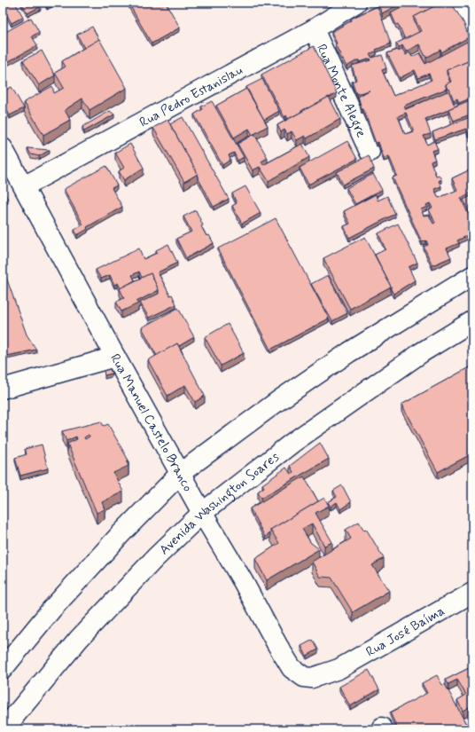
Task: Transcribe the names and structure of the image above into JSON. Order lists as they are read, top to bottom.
{
  "streets": {
    "main road": [
      "Rua Monte Alegre",
      "Rua Pedro Estanislau",
      "Rua Manuel Castelo Branco",
      "Avenida Washington Soares",
      "Rua José Baíma"
    ]
  },
  "crossings": [
    ["Rua Monte Alegre", "Rua Pedro Estanislau"],
    ["Rua Pedro Estanislau", "Rua Manuel Castelo Branco"],
    ["Rua Manuel Castelo Branco", "Avenida Washington Soares"],
    ["Rua Manuel Castelo Branco", "Rua José Baíma"]
  ]
}
